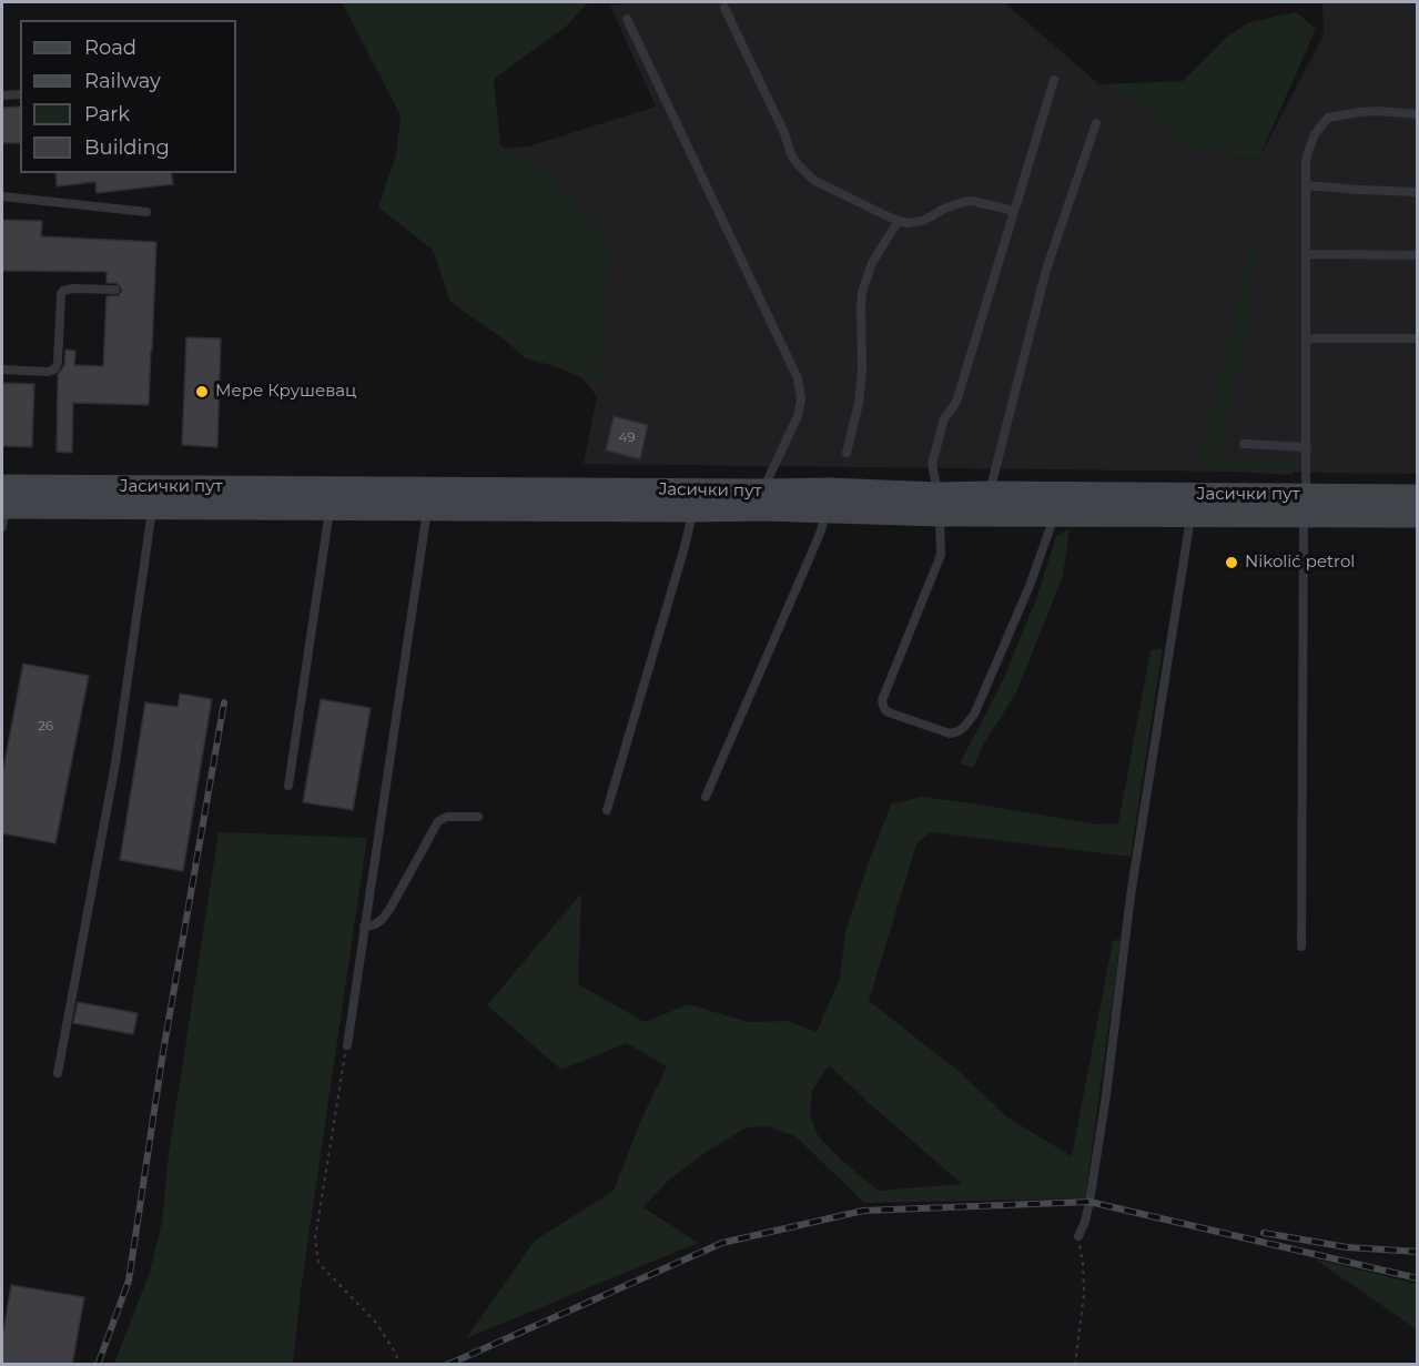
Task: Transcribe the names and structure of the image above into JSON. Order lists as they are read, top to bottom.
{
  "streets": {
    "main road": ["Јасички пут"]
  },
  "places": ["Мере Крушевац", "Nikolić petrol"],
  "house_numbers": ["49", "26"],
  "legend": [
    "Road",
    "Railway",
    "Park",
    "Building"
  ]
}
